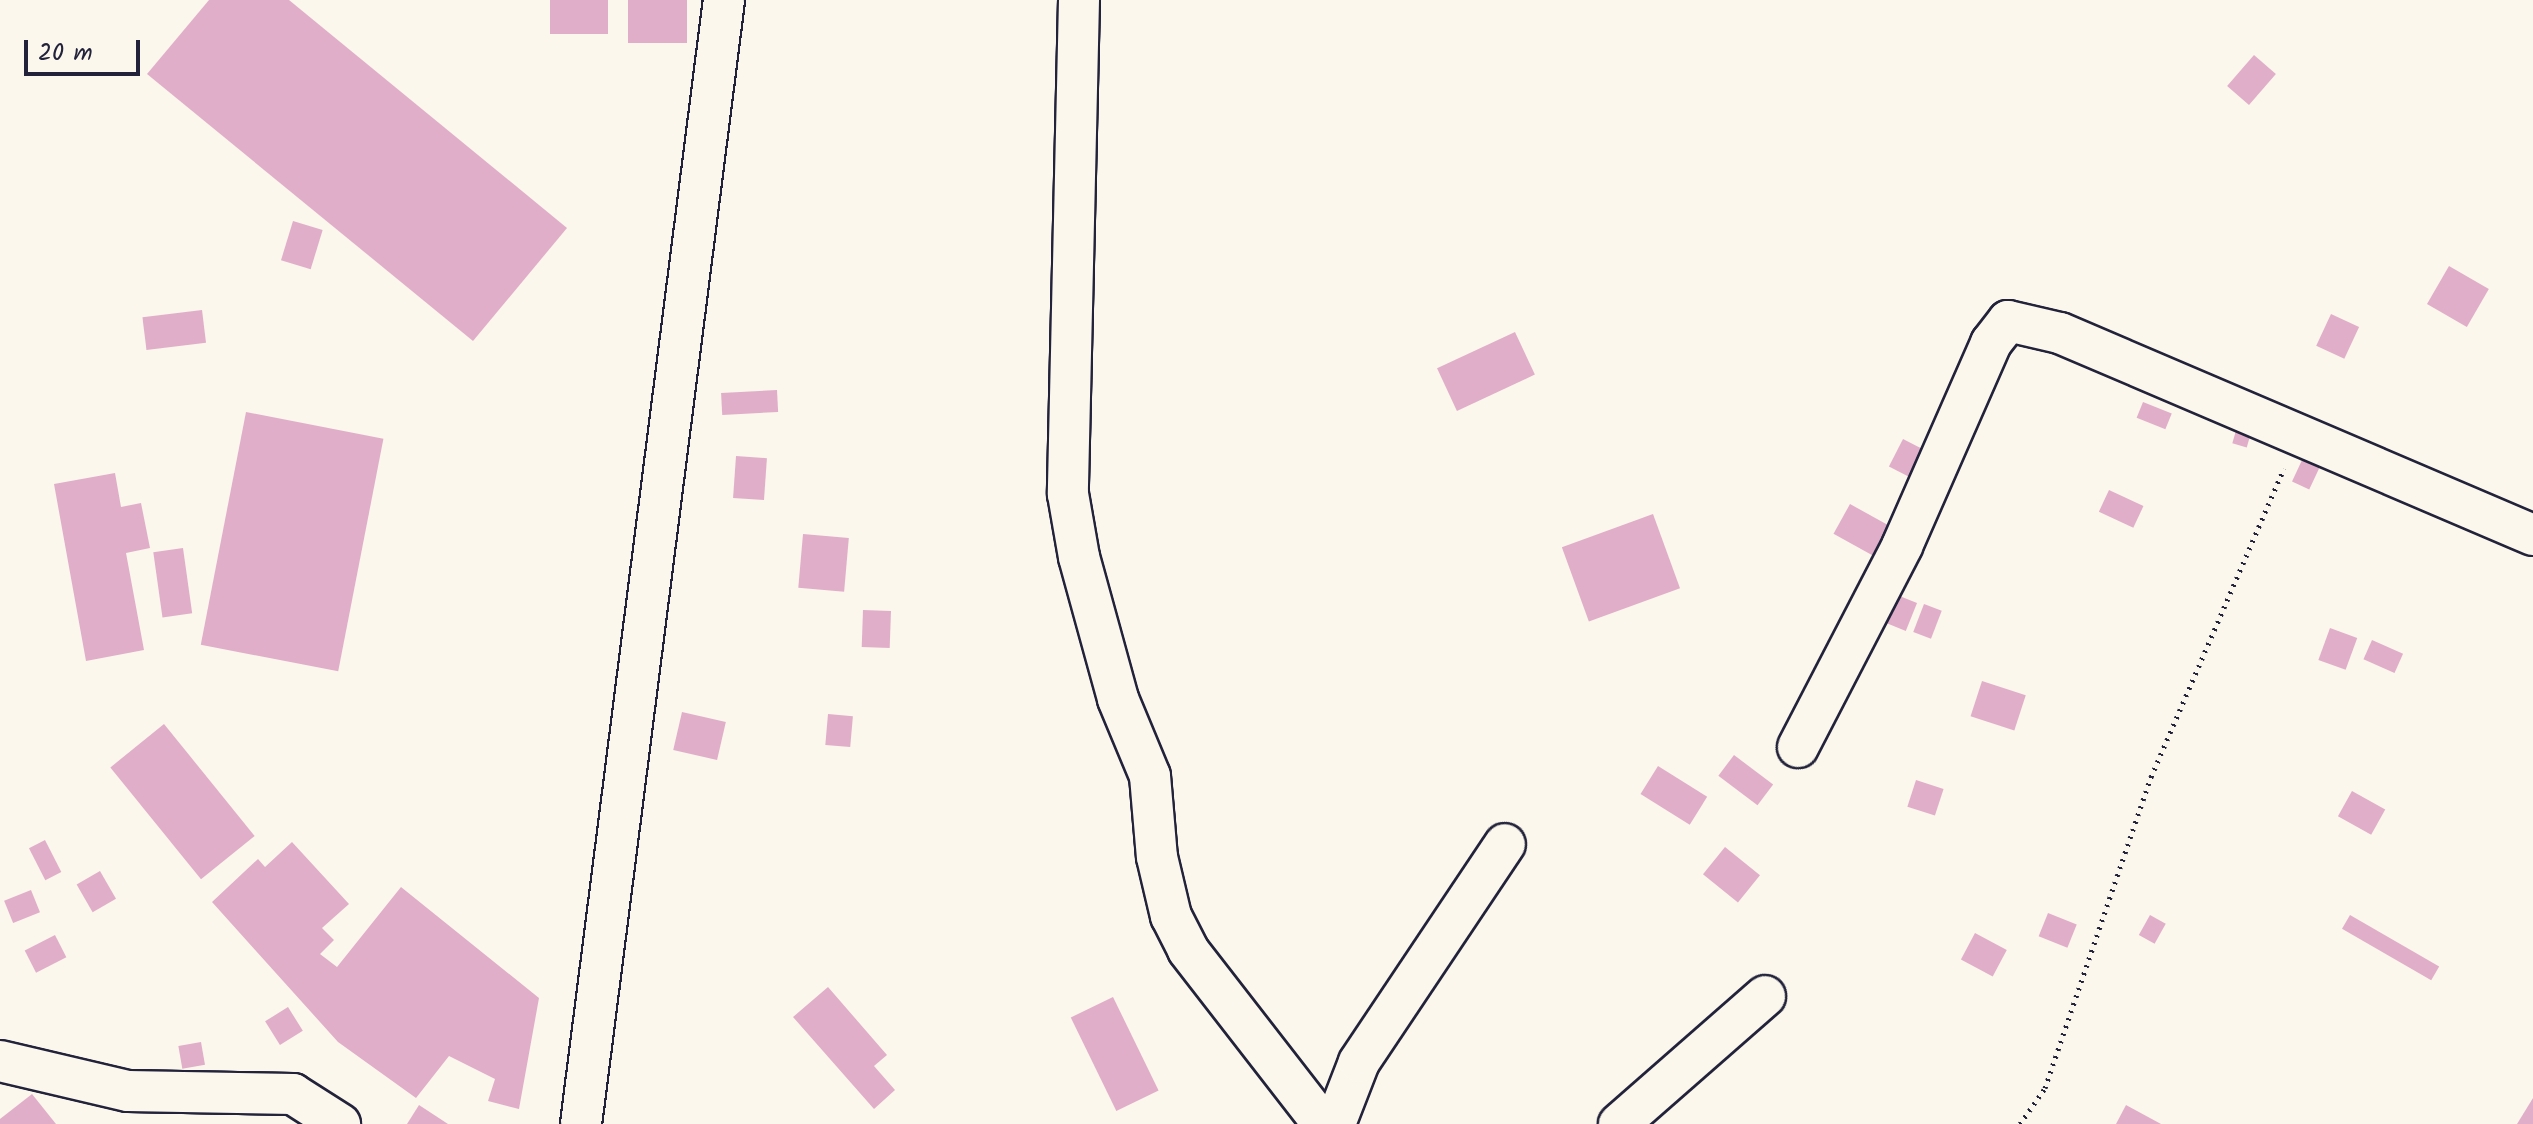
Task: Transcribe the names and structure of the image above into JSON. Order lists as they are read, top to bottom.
{
  "scale_bar": "20 m"
}
